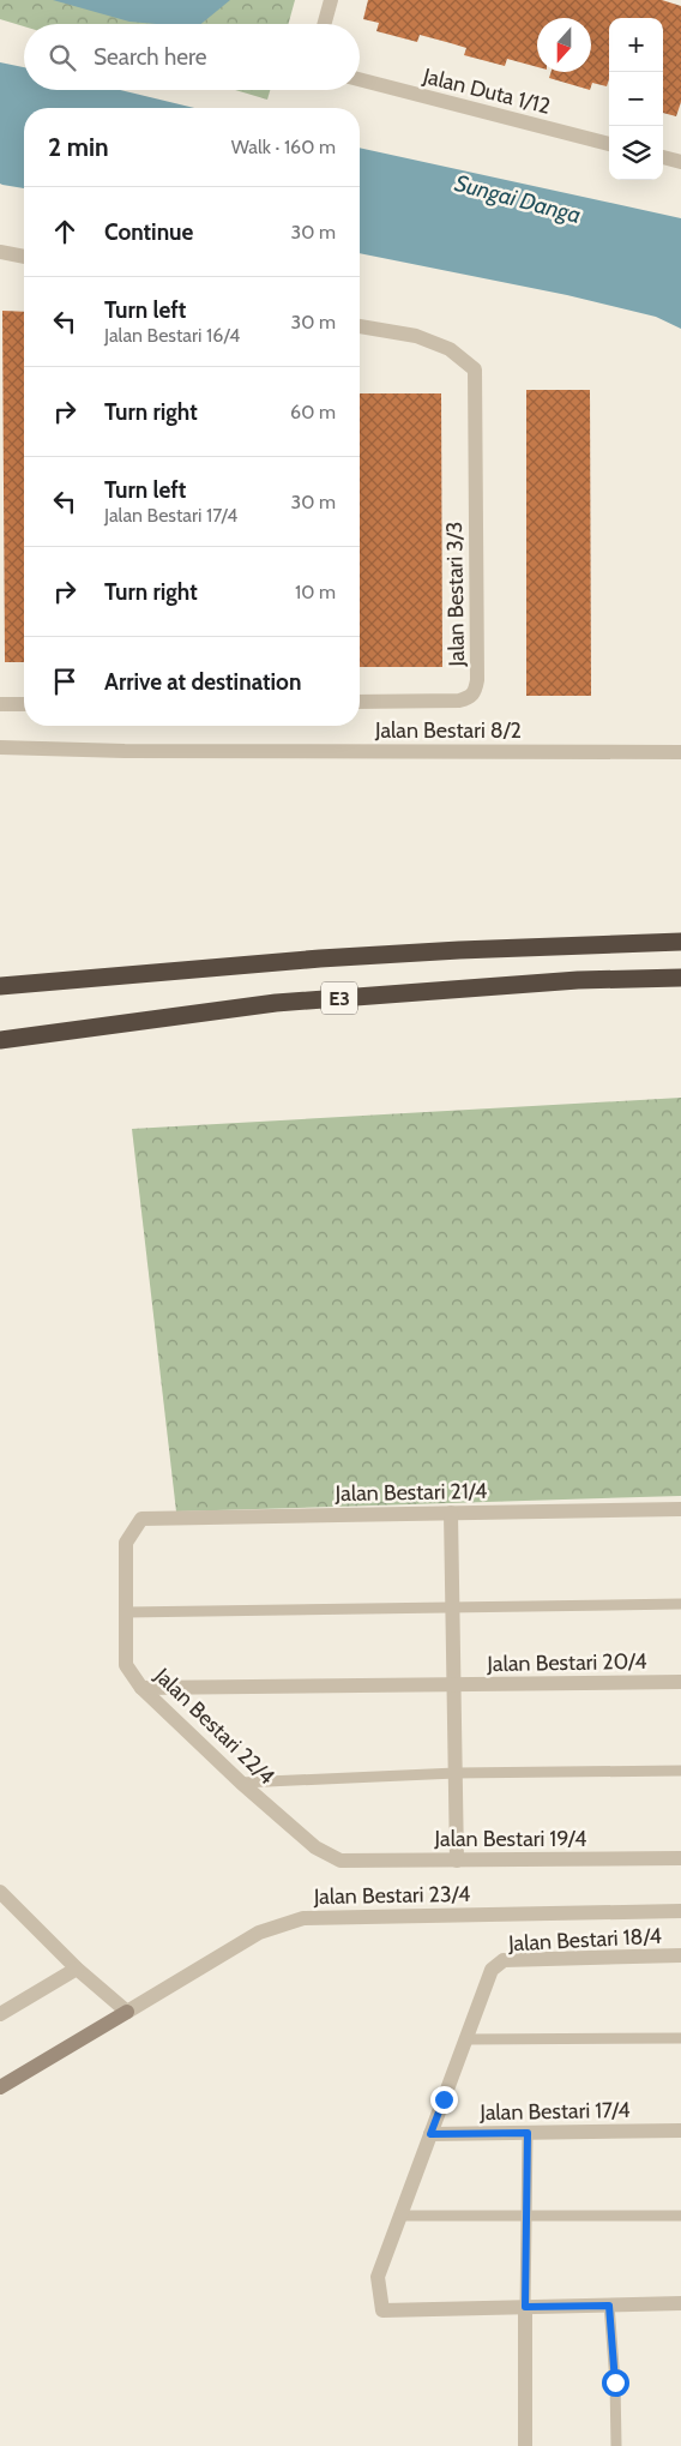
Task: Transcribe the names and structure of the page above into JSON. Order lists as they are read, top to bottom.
{
  "streets": {
    "highway": ["E3"],
    "street": [
      "Jalan Duta 1/12",
      "Jalan Bestari 3/3",
      "Jalan Bestari 8/2",
      "Jalan Bestari 21/4",
      "Jalan Bestari 20/4",
      "Jalan Bestari 22/4",
      "Jalan Bestari 19/4",
      "Jalan Bestari 23/4",
      "Jalan Bestari 18/4",
      "Jalan Bestari 17/4"
    ]
  },
  "crossings": [
    ["Jalan Bestari 21/4", "Jalan Bestari 22/4"],
    ["Jalan Bestari 20/4", "Jalan Bestari 22/4"],
    ["Jalan Bestari 22/4", "Jalan Bestari 19/4"]
  ],
  "water": ["Sungai Danga"],
  "north": "bottom",
  "page": {
    "map_buttons": ["+", "−"],
    "search": "Search here",
    "heading": ["2 min", "Walk · 160 m"],
    "list": [
      ["Continue", "30 m"],
      ["Turn left", "Jalan Bestari 16/4", "30 m"],
      ["Turn right", "60 m"],
      ["Turn left", "Jalan Bestari 17/4", "30 m"],
      ["Turn right", "10 m"],
      "Arrive at destination"
    ]
  }
}
